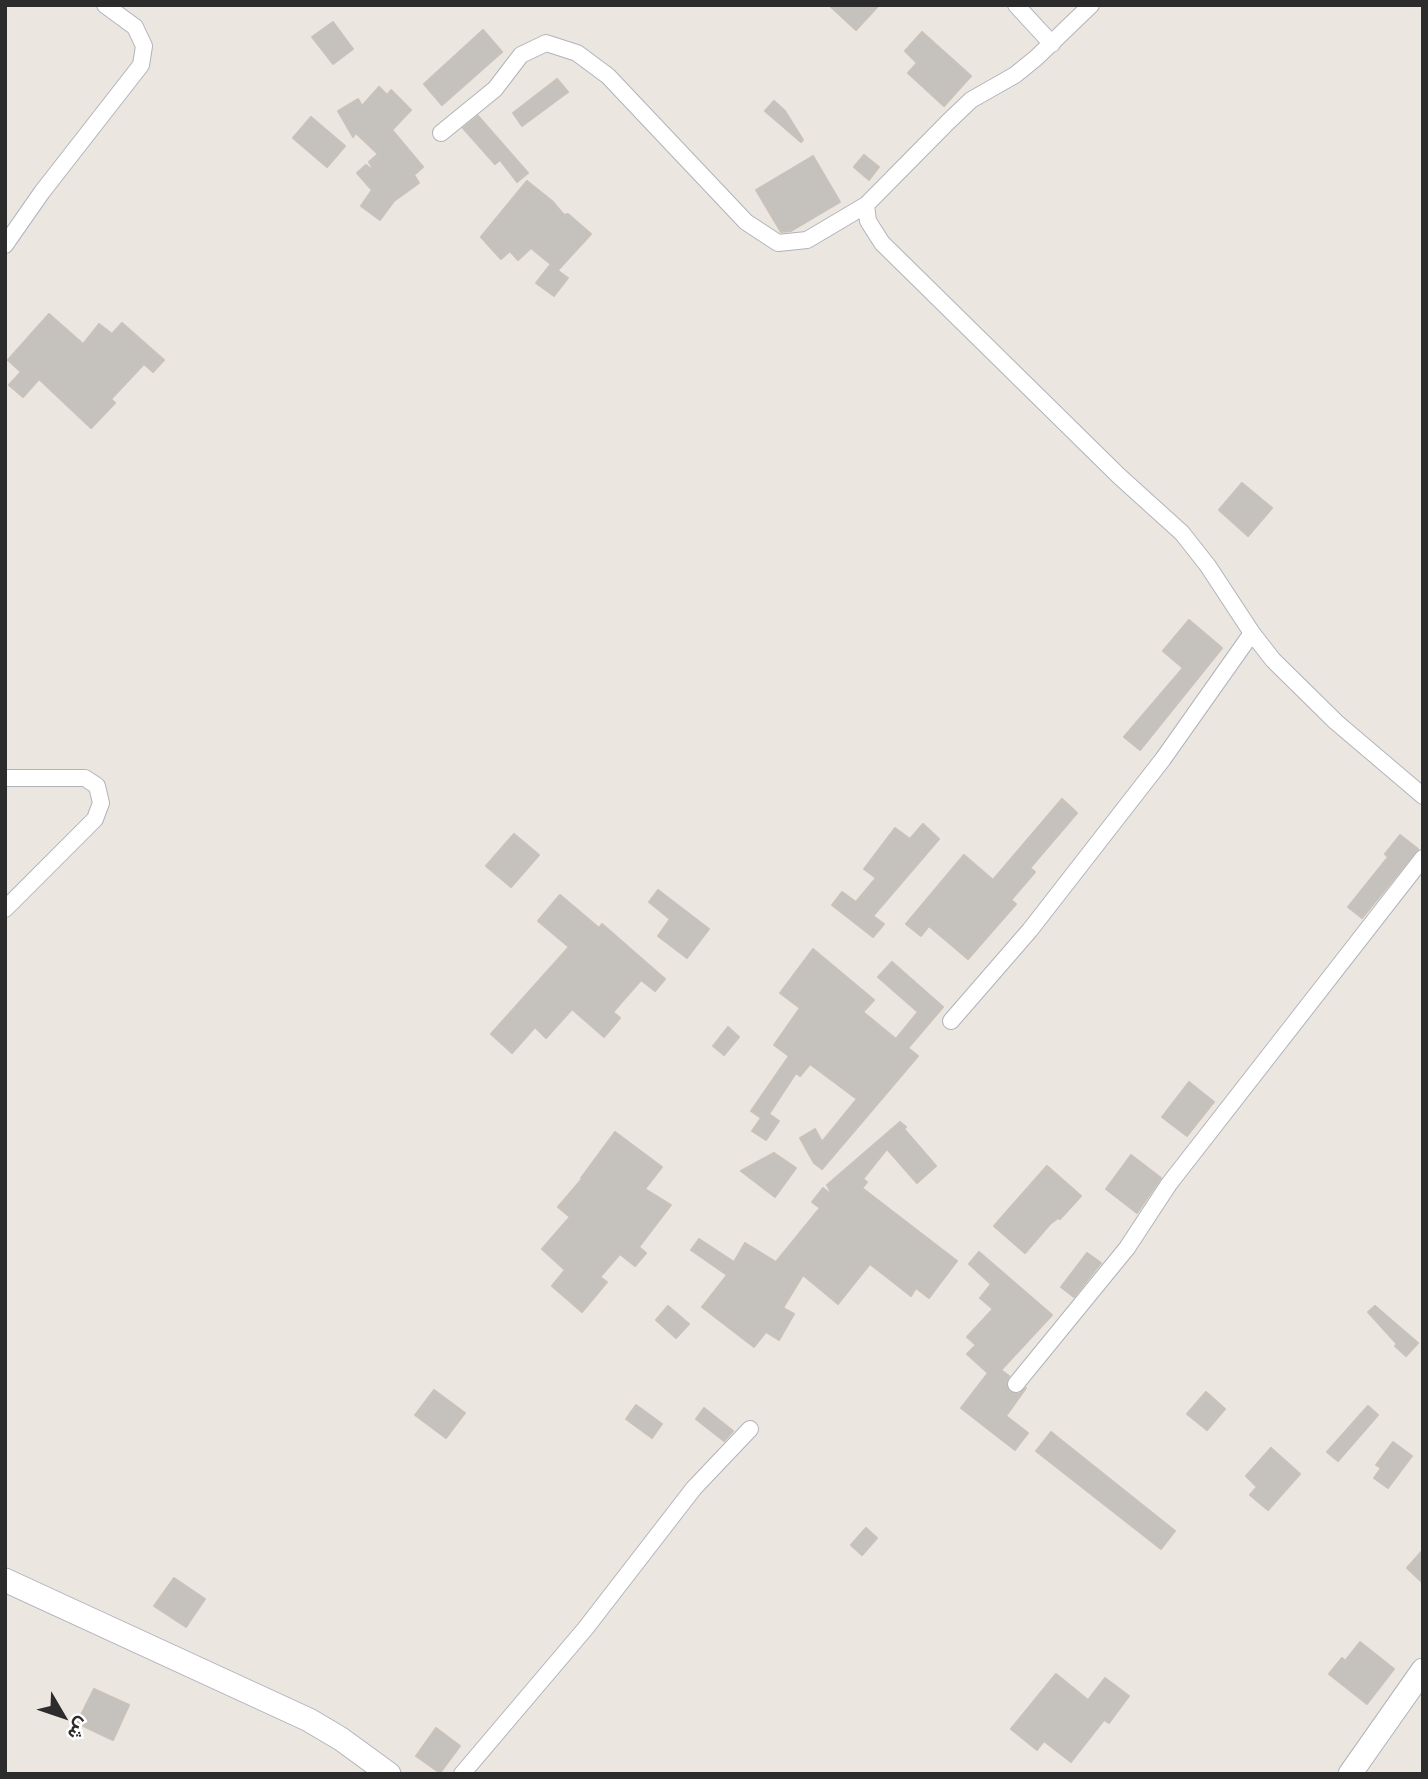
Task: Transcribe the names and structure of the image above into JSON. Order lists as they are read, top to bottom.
{
  "north": "bottom right"
}
